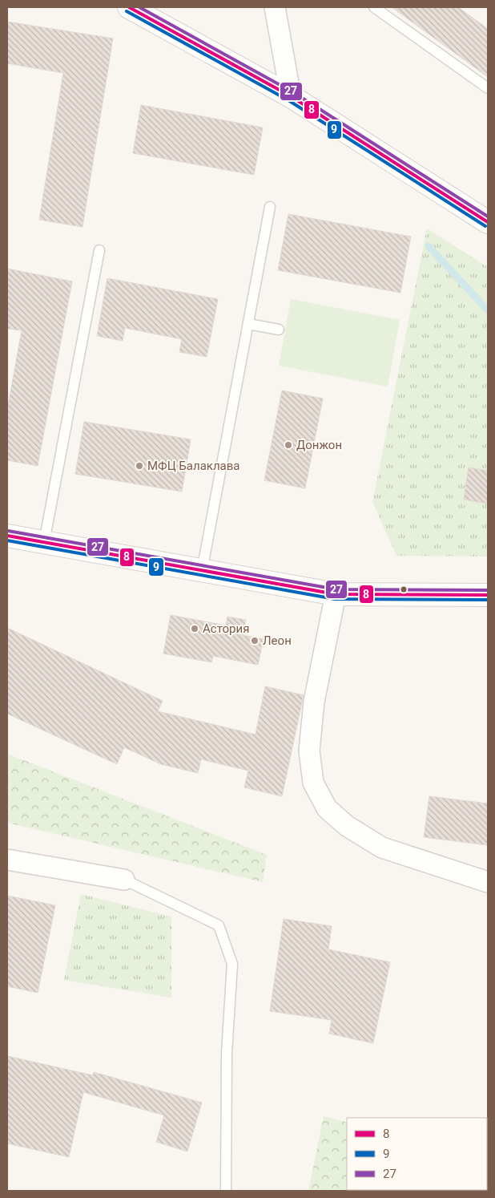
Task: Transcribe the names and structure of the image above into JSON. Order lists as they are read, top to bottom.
{
  "places": [
    "Донжон",
    "МФЦ Балаклава",
    "Астория",
    "Леон"
  ],
  "lines": ["transit line 8", "transit line 27", "transit line 9"],
  "legend": ["8", "9", "27"]
}
